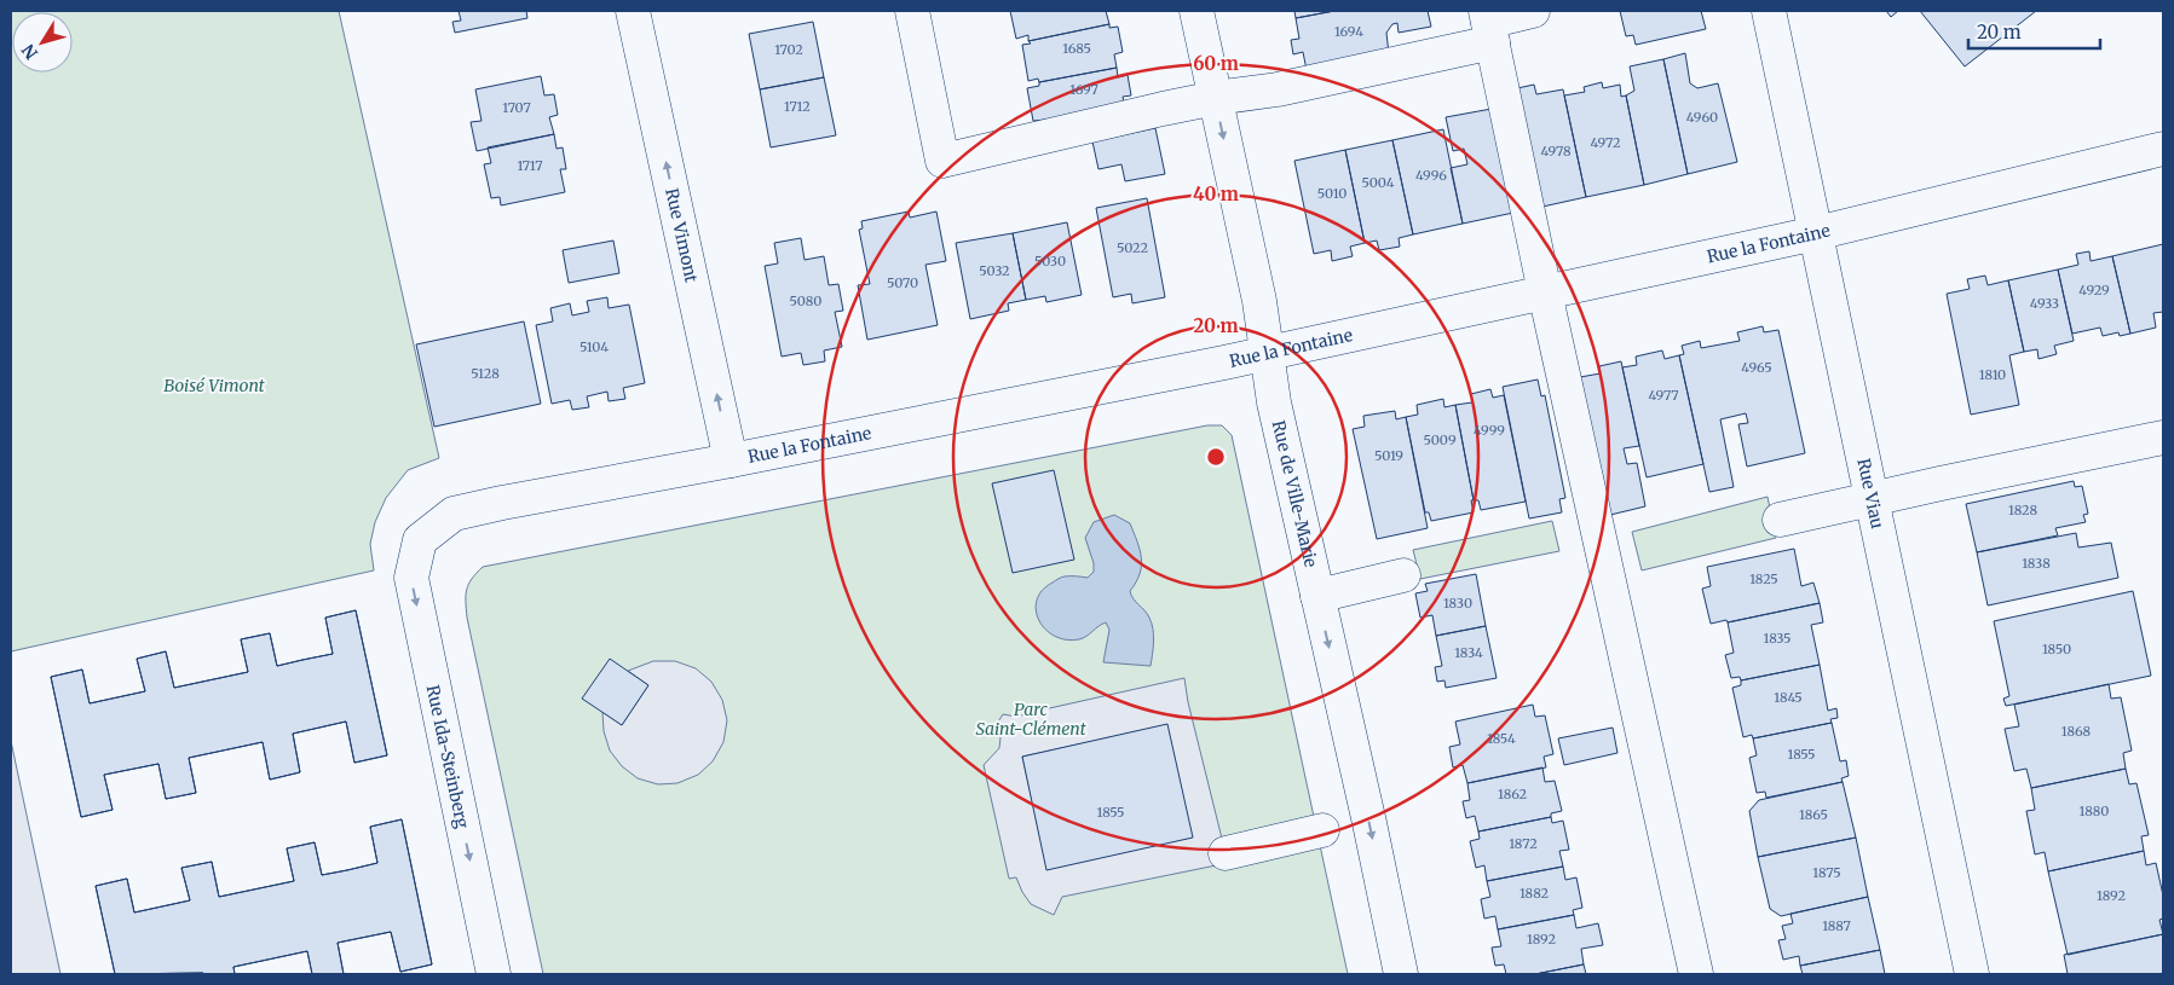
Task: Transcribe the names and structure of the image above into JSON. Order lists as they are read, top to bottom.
{
  "streets": {
    "street": [
      "Rue Vimont",
      "Rue la Fontaine",
      "Rue de Ville-Marie",
      "Rue Viau",
      "Rue Ida-Steinberg"
    ]
  },
  "crossings": [
    ["Rue Vimont", "Rue la Fontaine"],
    ["Rue la Fontaine", "Rue de Ville-Marie"],
    ["Rue la Fontaine", "Rue Viau"],
    ["Rue la Fontaine", "Rue Ida-Steinberg"]
  ],
  "one_way": ["Rue Vimont", "Rue Ida-Steinberg"],
  "parks": ["Boisé Vimont", "Parc Saint-Clément"],
  "house_numbers": [
    "1694",
    "1685",
    "1702",
    "1697",
    "1712",
    "1707",
    "4960",
    "4972",
    "4978",
    "1717",
    "4996",
    "5004",
    "5010",
    "5022",
    "5030",
    "5032",
    "5070",
    "4929",
    "5080",
    "4933",
    "5104",
    "4965",
    "5128",
    "1810",
    "4977",
    "4999",
    "5009",
    "5019",
    "1828",
    "1838",
    "1825",
    "1830",
    "1835",
    "1850",
    "1834",
    "1845",
    "1868",
    "1854",
    "1855",
    "1862",
    "1880",
    "1855",
    "1865",
    "1872",
    "1875",
    "1882",
    "1892",
    "1887",
    "1892"
  ],
  "scale_bar": "20 m",
  "north": "bottom left",
  "rings": ["60 m", "40 m", "20 m"]
}
